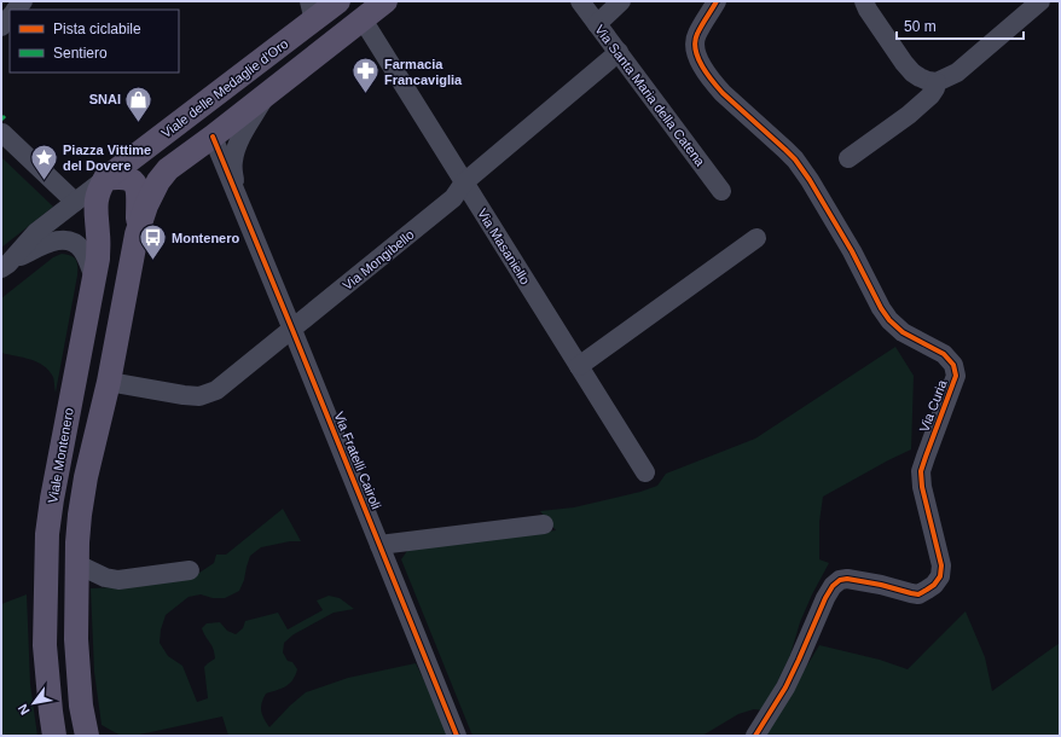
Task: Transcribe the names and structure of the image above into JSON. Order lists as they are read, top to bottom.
{
  "streets": {
    "main road": ["Viale delle Medaglie d'Oro", "Viale Montenero"],
    "street": [
      "Via Santa Maria della Catena",
      "Via Masaniello",
      "Via Mongibello",
      "Via Curia",
      "Via Fratelli Cairoli"
    ]
  },
  "crossings": [
    ["Viale delle Medaglie d'Oro", "Viale Montenero"],
    ["Via Santa Maria della Catena", "Via Mongibello"],
    ["Via Masaniello", "Via Mongibello"],
    ["Via Mongibello", "Via Fratelli Cairoli"]
  ],
  "places": {
    "pharmacy": ["Farmacia Francaviglia"],
    "shop": ["SNAI"],
    "place": ["Piazza Vittime del Dovere"],
    "bus stop": ["Montenero"]
  },
  "legend": ["Pista ciclabile", "Sentiero"],
  "scale_bar": "50 m",
  "north": "bottom left"
}
